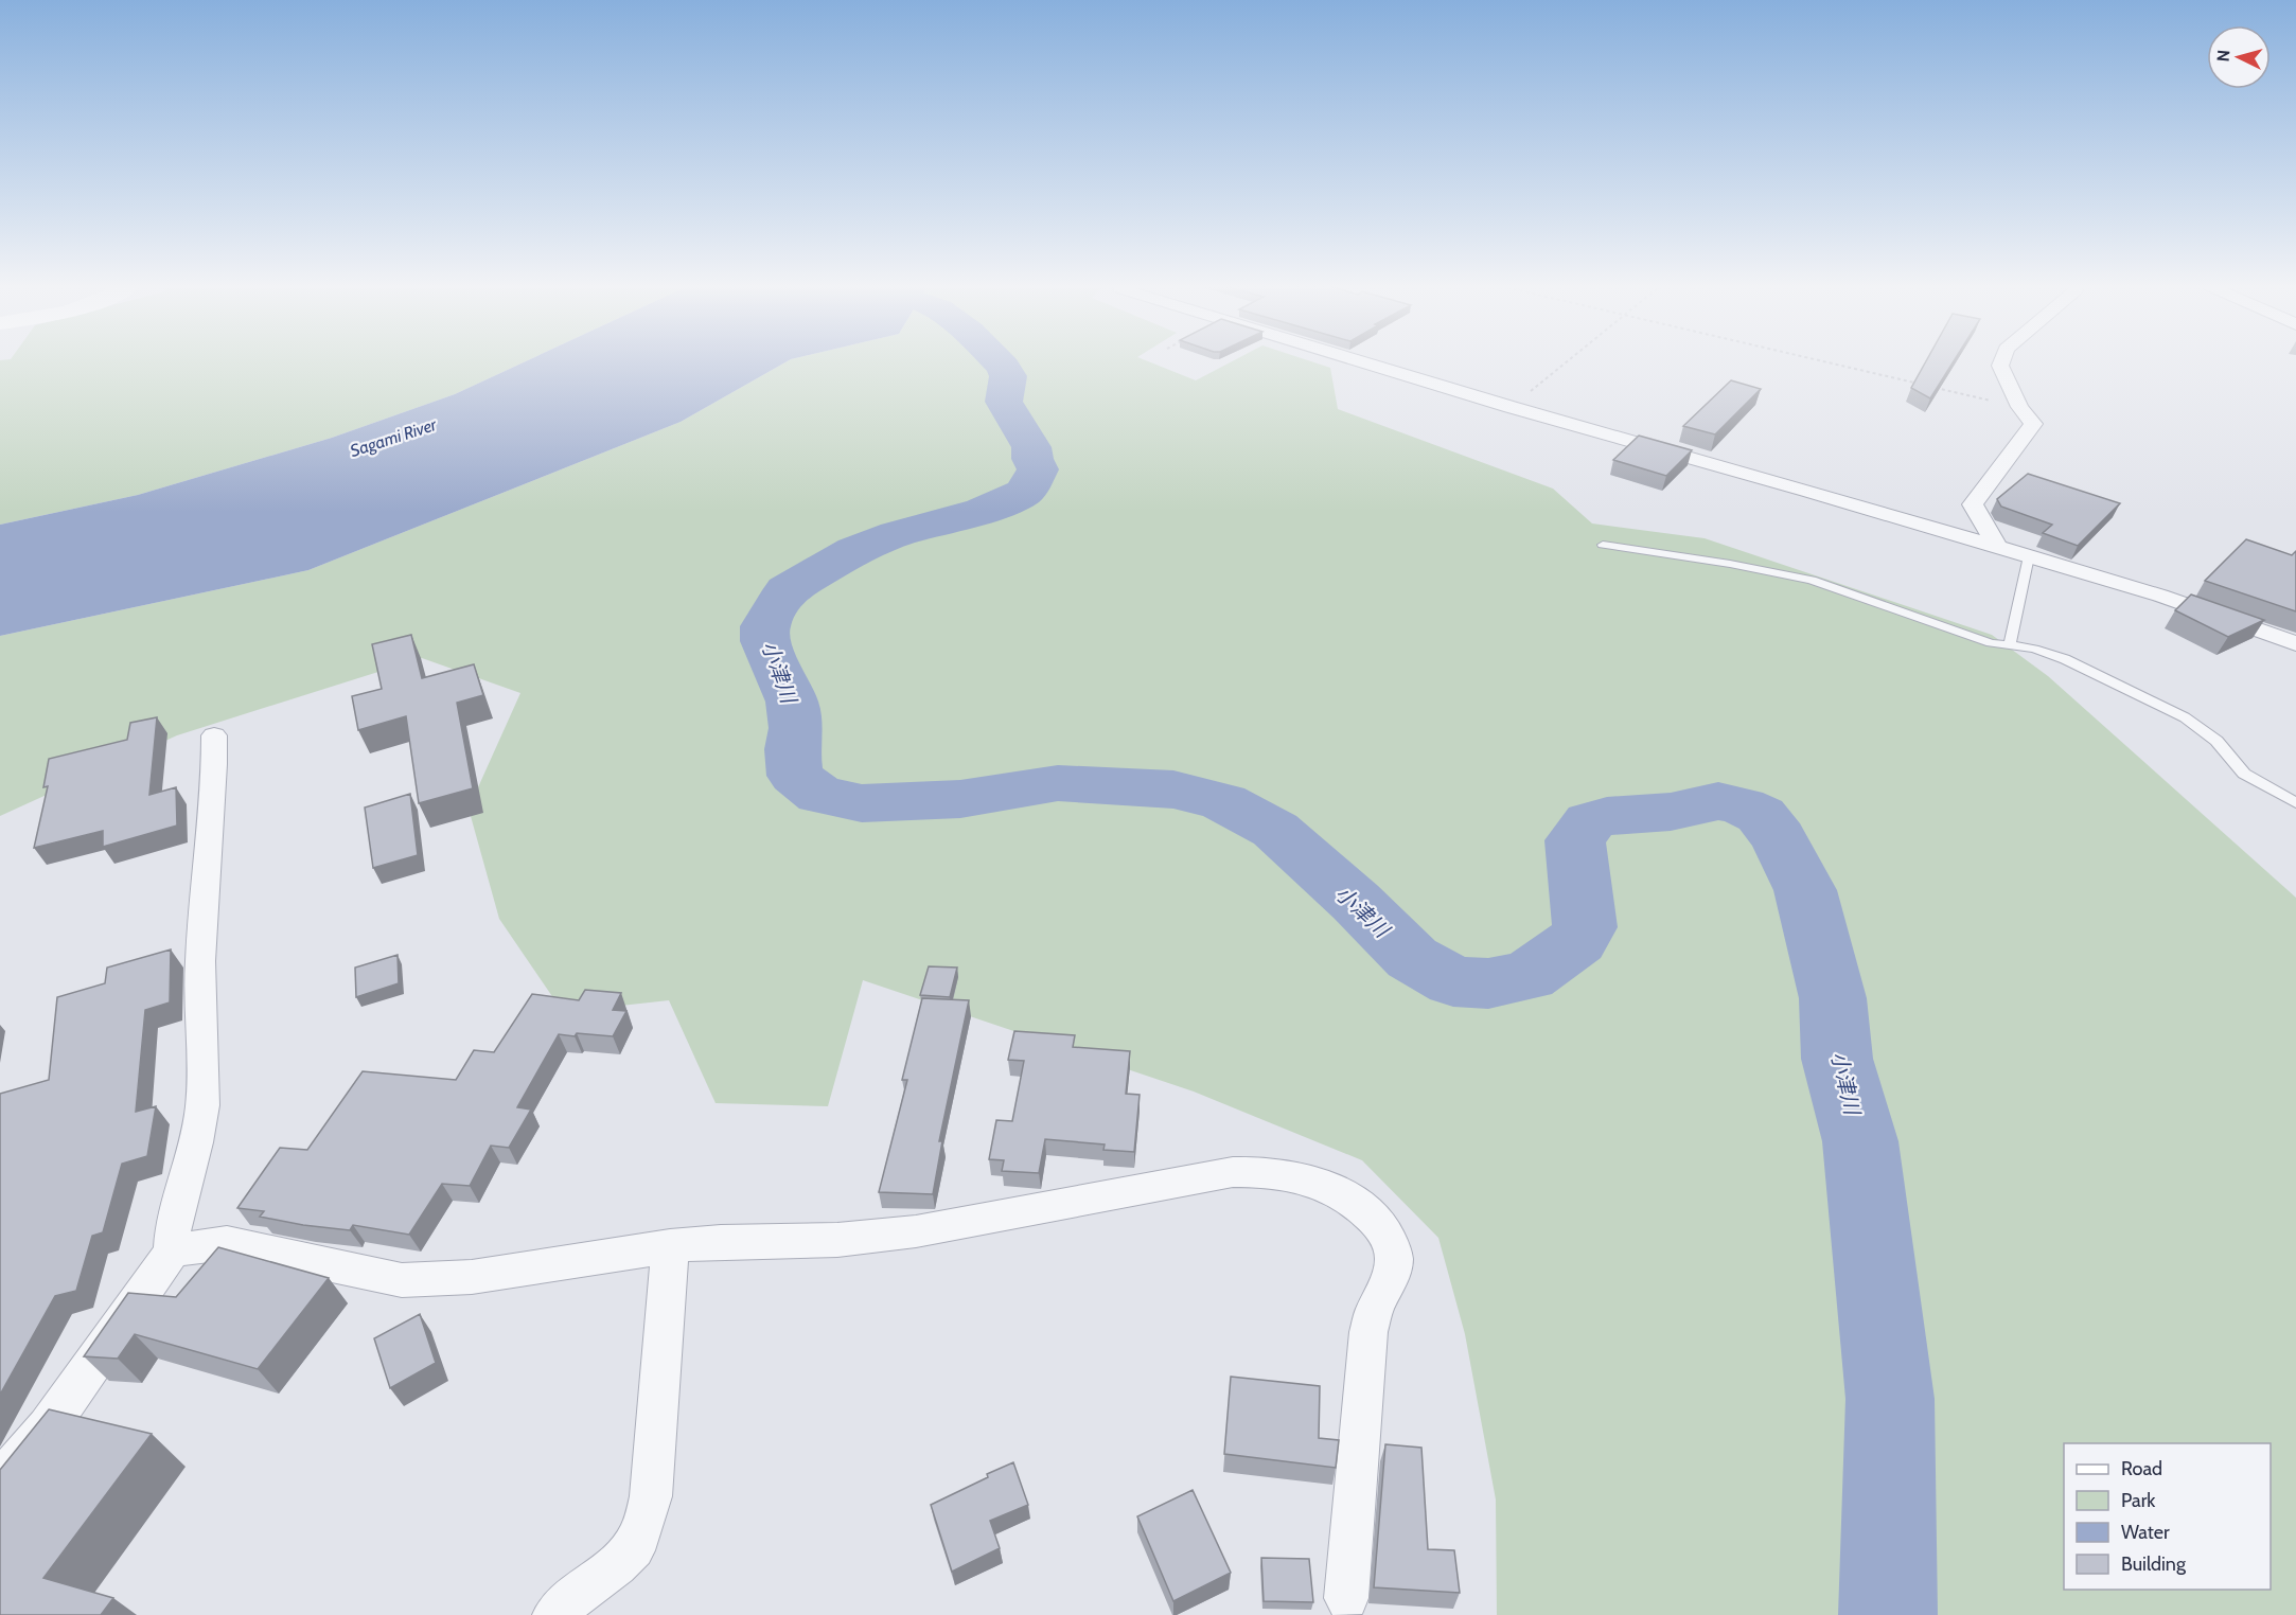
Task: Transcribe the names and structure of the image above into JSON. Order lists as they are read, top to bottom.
{
  "water": ["Sagami River", "小津川"],
  "legend": [
    "Road",
    "Park",
    "Water",
    "Building"
  ],
  "north": "left"
}
